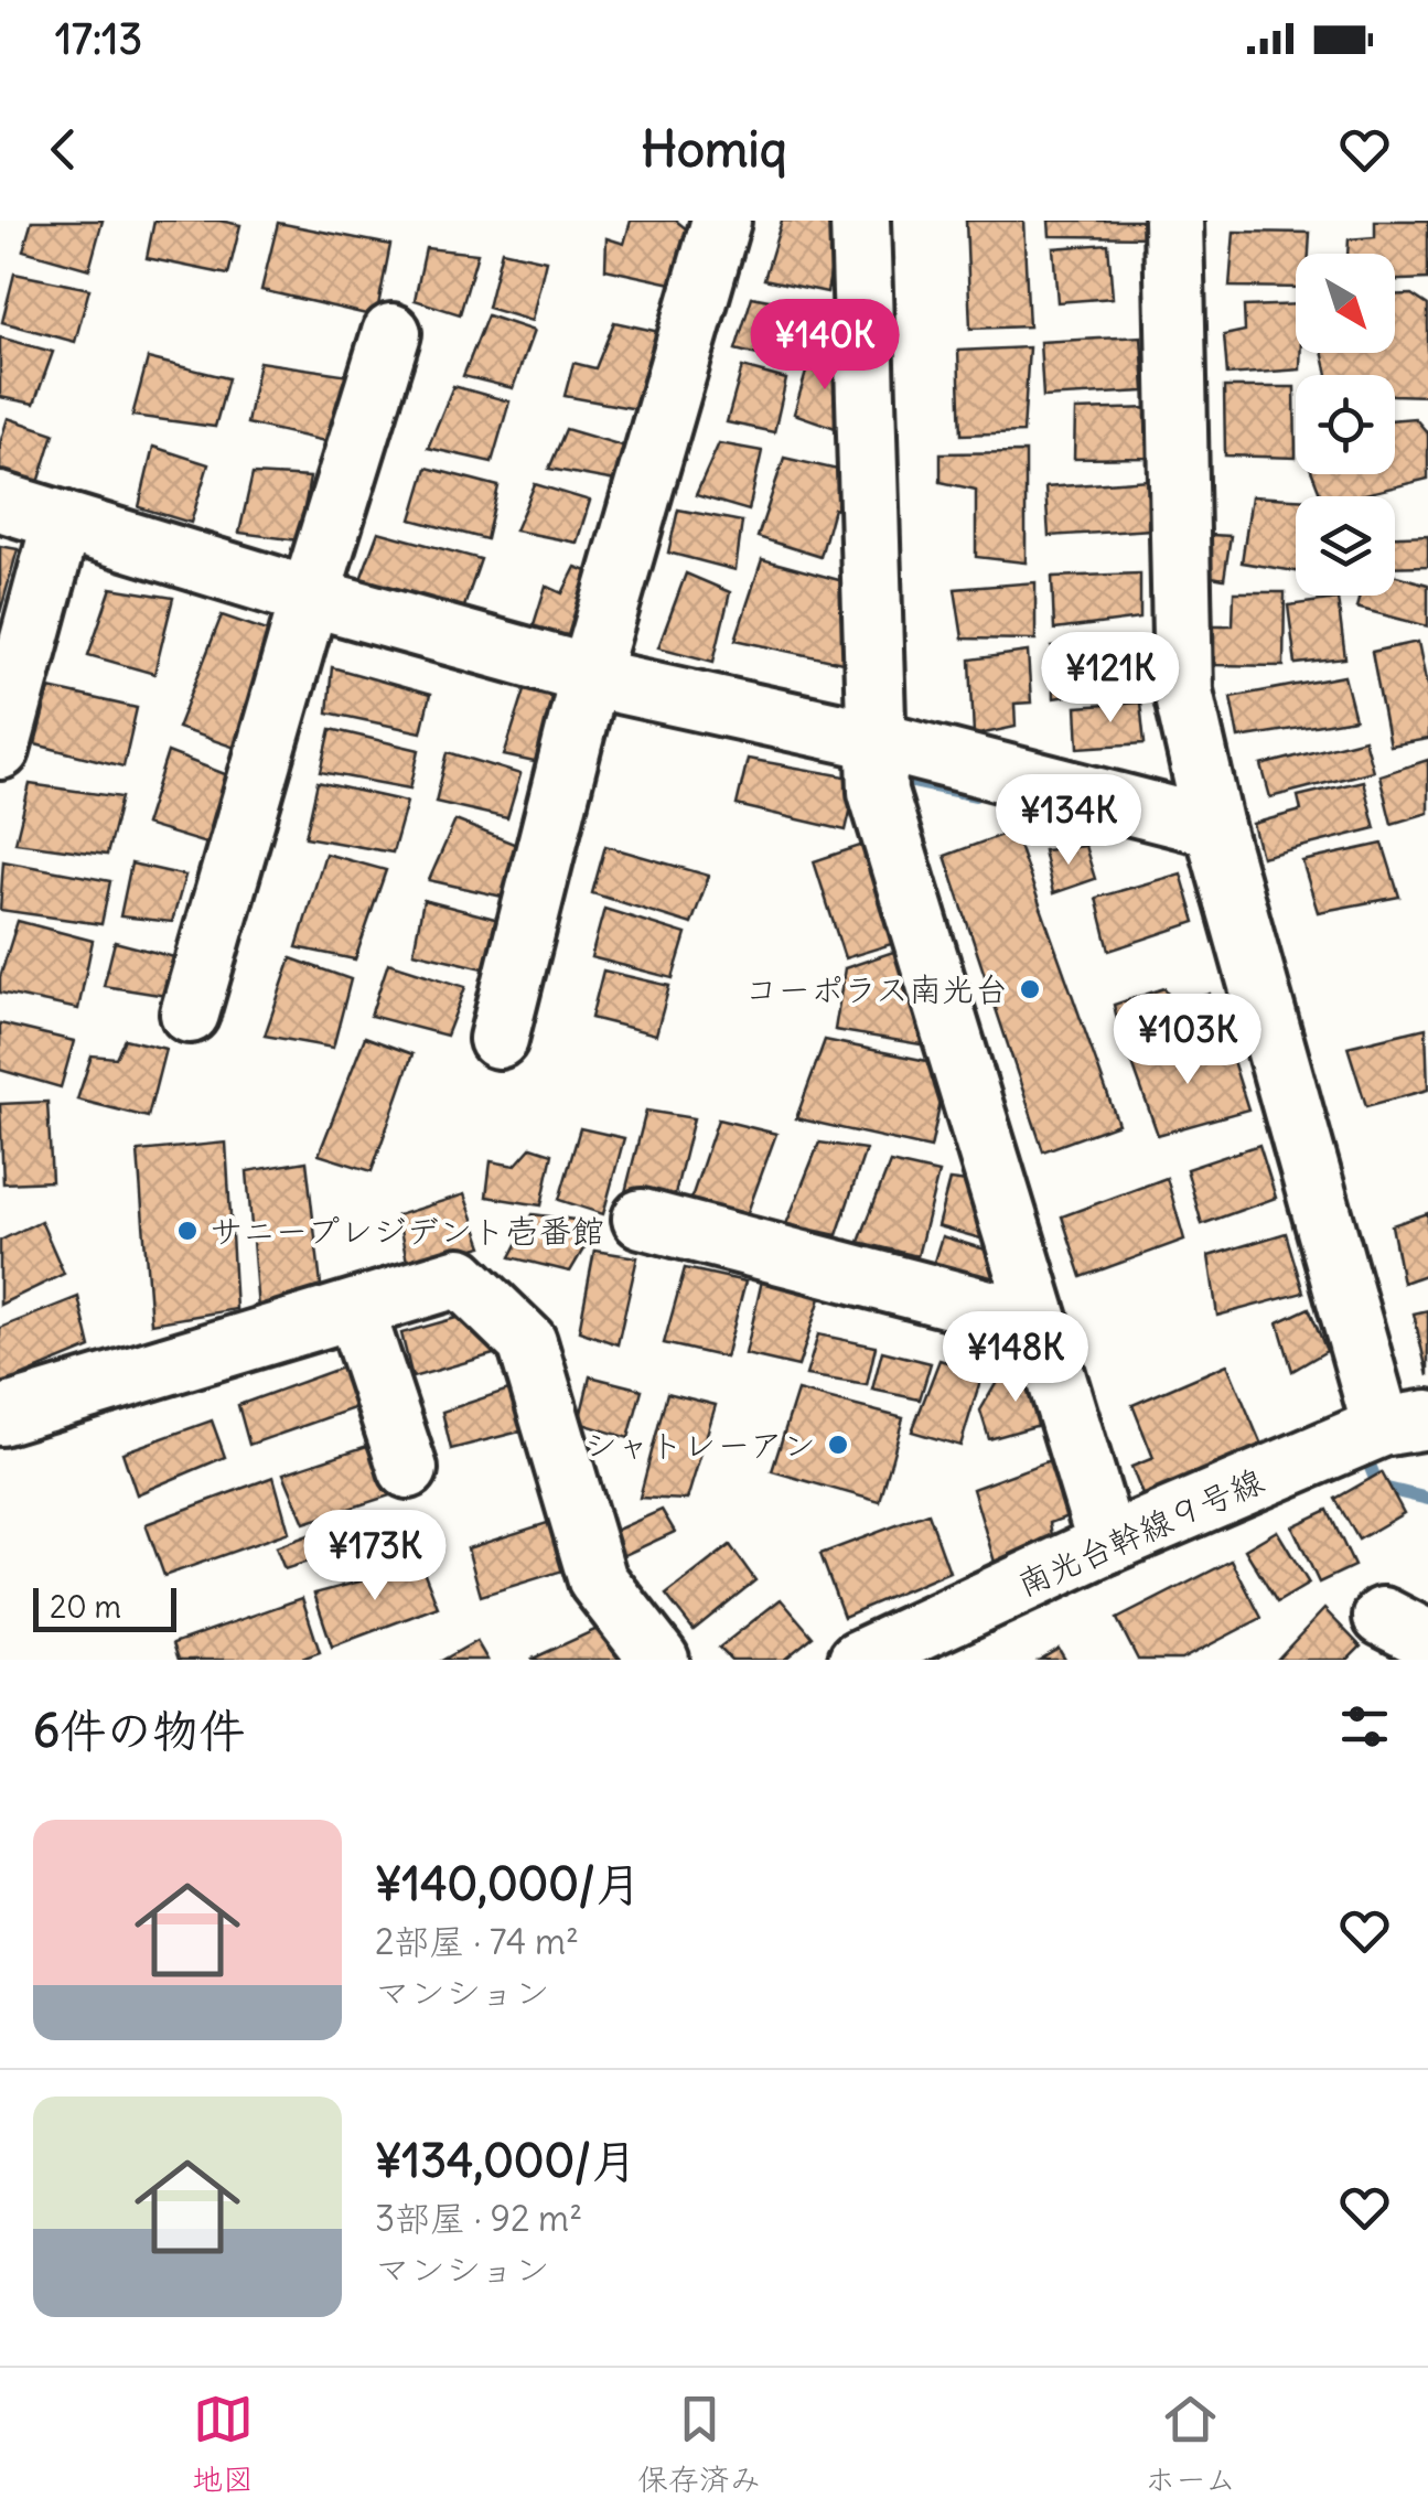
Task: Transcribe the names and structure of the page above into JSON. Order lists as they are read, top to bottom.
{
  "streets": {
    "street": ["南光台幹線９号線"]
  },
  "places": ["コーポラス南光台", "サニープレジデント壱番館", "シャトレーアン"],
  "scale_bar": "20 m",
  "north": "bottom right",
  "page": {
    "status": "17:13",
    "header": "Homiq",
    "price": [
      "¥140K",
      "¥121K",
      "¥134K",
      "¥103K",
      "¥148K",
      "¥173K"
    ],
    "scale": "20 m",
    "heading": "6件の物件",
    "list": [
      {
        "name": "¥140,000/月",
        "note": "2部屋 · 74 m² · マンション"
      },
      {
        "name": "¥134,000/月",
        "note": "3部屋 · 92 m² · マンション"
      }
    ],
    "tabs": ["地図", "保存済み", "ホーム"]
  }
}
